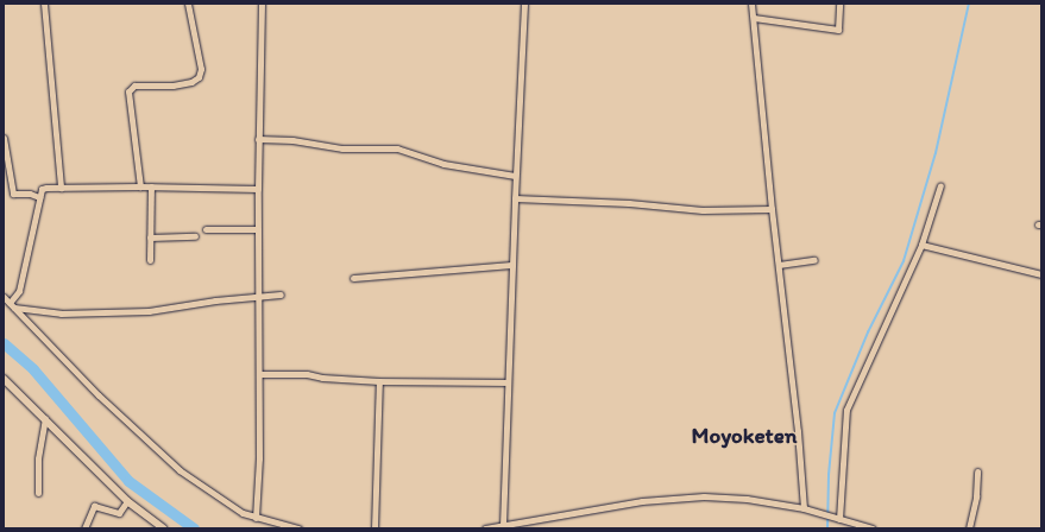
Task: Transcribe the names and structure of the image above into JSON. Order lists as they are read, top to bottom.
{
  "districts": ["Moyoketen"]
}
